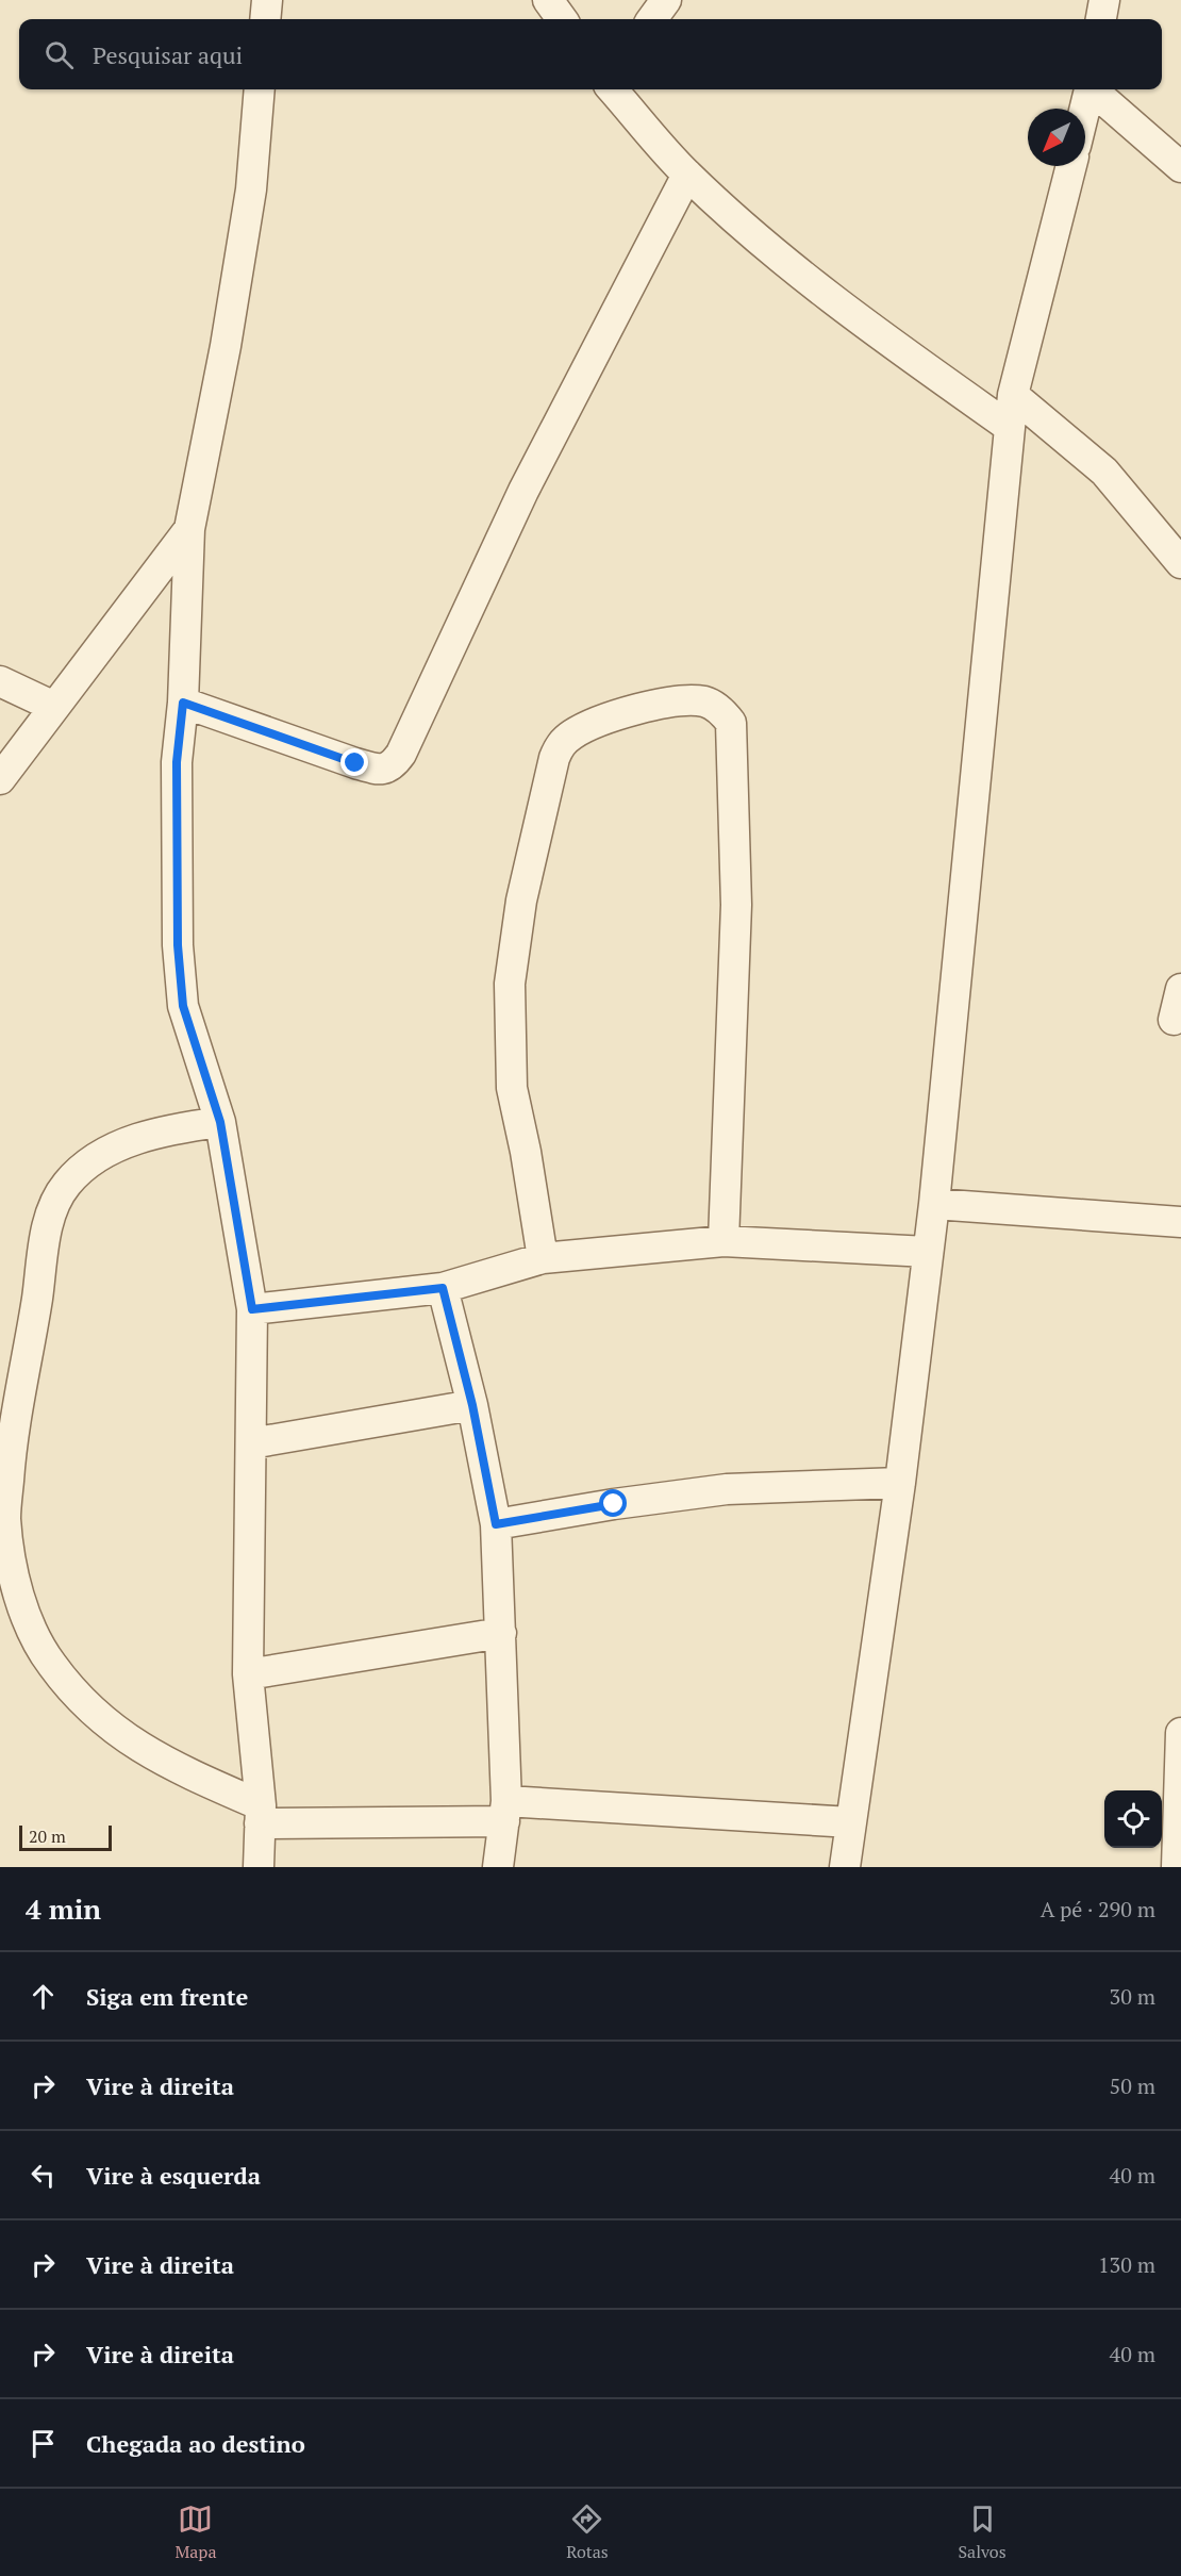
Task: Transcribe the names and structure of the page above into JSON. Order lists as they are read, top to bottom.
{
  "scale_bar": "20 m",
  "north": "bottom left",
  "page": {
    "search": "Pesquisar aqui",
    "scale": "20 m",
    "heading": ["4 min", "A pé · 290 m"],
    "list": [
      ["Siga em frente", "30 m"],
      ["Vire à direita", "50 m"],
      ["Vire à esquerda", "40 m"],
      ["Vire à direita", "130 m"],
      ["Vire à direita", "40 m"],
      "Chegada ao destino"
    ],
    "nav": ["Mapa", "Rotas", "Salvos"]
  }
}
